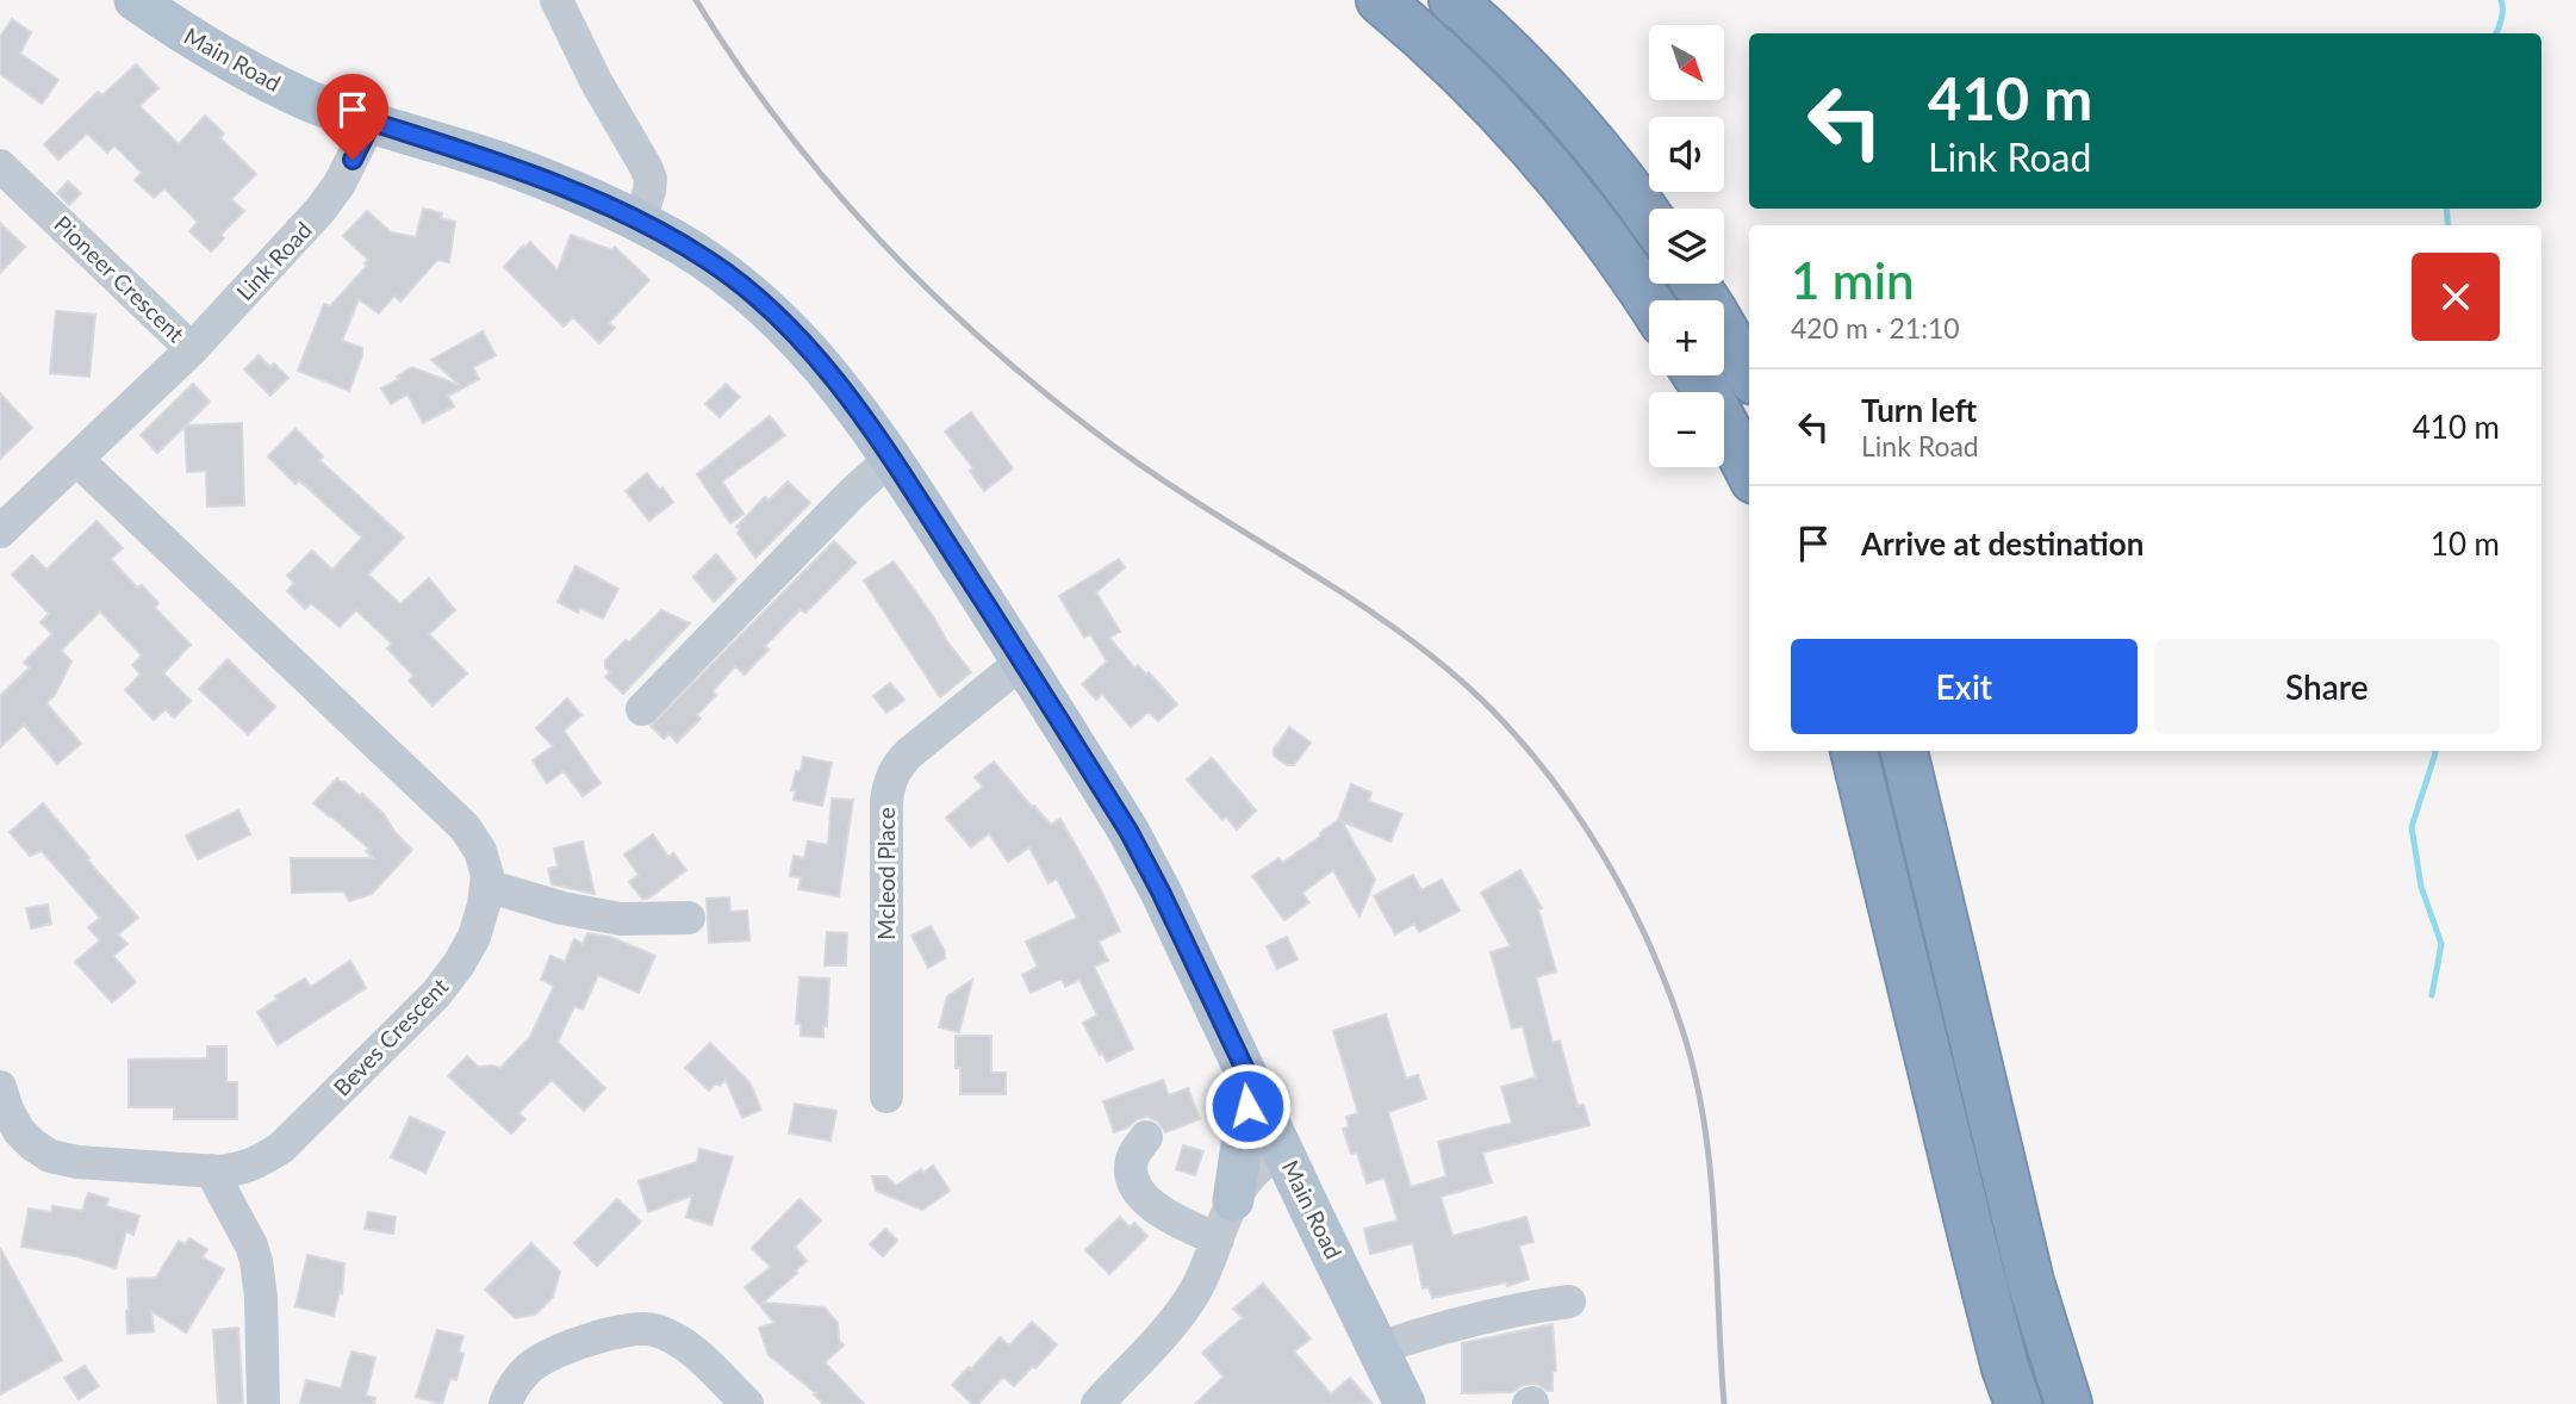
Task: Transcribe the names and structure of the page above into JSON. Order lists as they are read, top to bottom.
{
  "streets": {
    "main road": ["Main Road"],
    "street": [
      "Link Road",
      "Pioneer Crescent",
      "Mcleod Place",
      "Beves Crescent"
    ]
  },
  "crossings": [
    ["Main Road", "Link Road"],
    ["Main Road", "Mcleod Place"],
    ["Link Road", "Pioneer Crescent"],
    ["Pioneer Crescent", "Beves Crescent"]
  ],
  "north": "bottom right",
  "page": {
    "map_buttons": ["+", "−"],
    "turn": ["410 m", "Link Road"],
    "heading": ["1 min", "420 m · 21:10"],
    "list": [
      {
        "name": "Turn left",
        "note": "Link Road",
        "value": "410 m"
      },
      {
        "name": "Arrive at destination",
        "value": "10 m"
      }
    ],
    "buttons": ["Exit", "Share"]
  }
}
